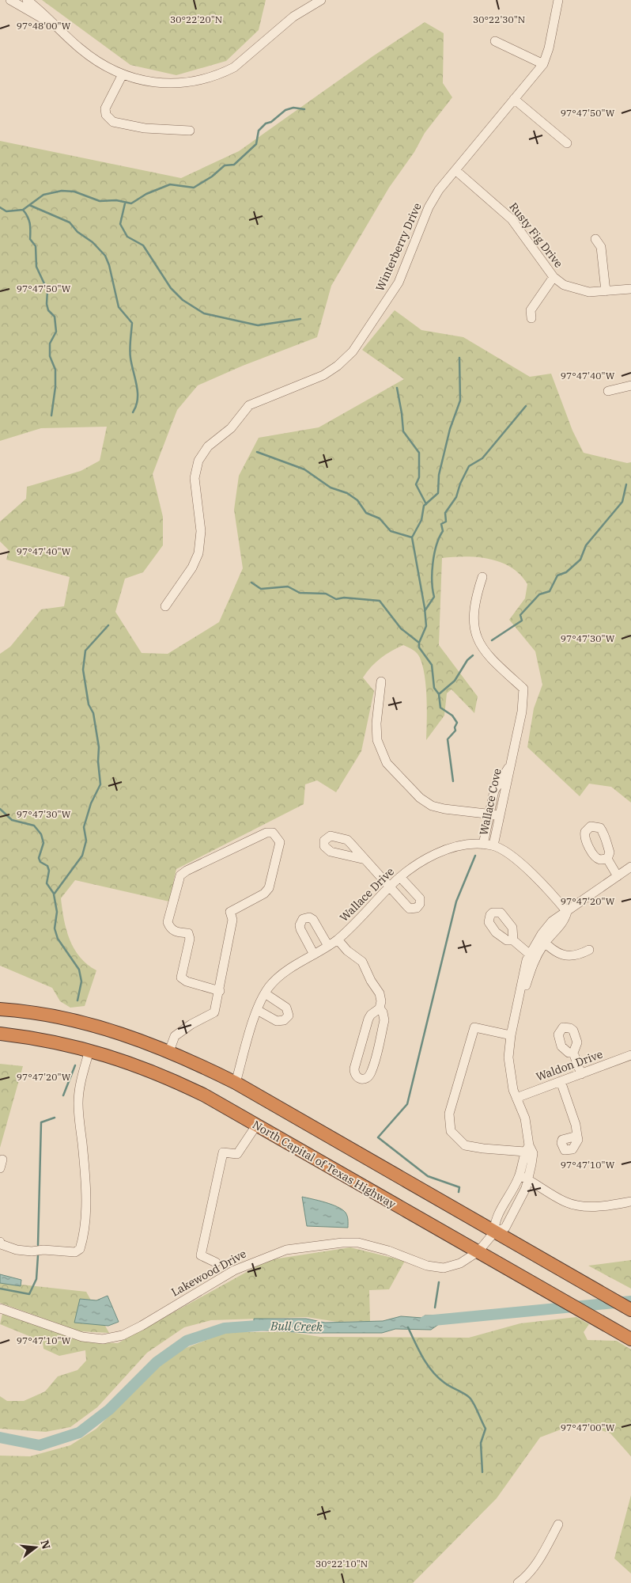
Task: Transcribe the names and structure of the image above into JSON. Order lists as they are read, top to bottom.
{
  "streets": {
    "highway": ["North Capital of Texas Highway"],
    "street": [
      "Rusty Fig Drive",
      "Winterberry Drive",
      "Wallace Cove",
      "Wallace Drive",
      "Waldon Drive",
      "Lakewood Drive"
    ]
  },
  "crossings": [
    ["Rusty Fig Drive", "Winterberry Drive"],
    ["Wallace Cove", "Wallace Drive"],
    ["Wallace Drive", "Lakewood Drive"],
    ["Waldon Drive", "Lakewood Drive"],
    ["North Capital of Texas Highway", "Lakewood Drive"]
  ],
  "water": ["Bull Creek"],
  "north": "right",
  "coordinates": [
    "30°22'20\"N",
    "30°22'30\"N",
    "97°48'00\"W",
    "97°47'50\"W",
    "97°47'40\"W",
    "97°47'30\"W",
    "97°47'20\"W",
    "97°47'10\"W",
    "97°47'00\"W",
    "30°22'10\"N"
  ]
}
